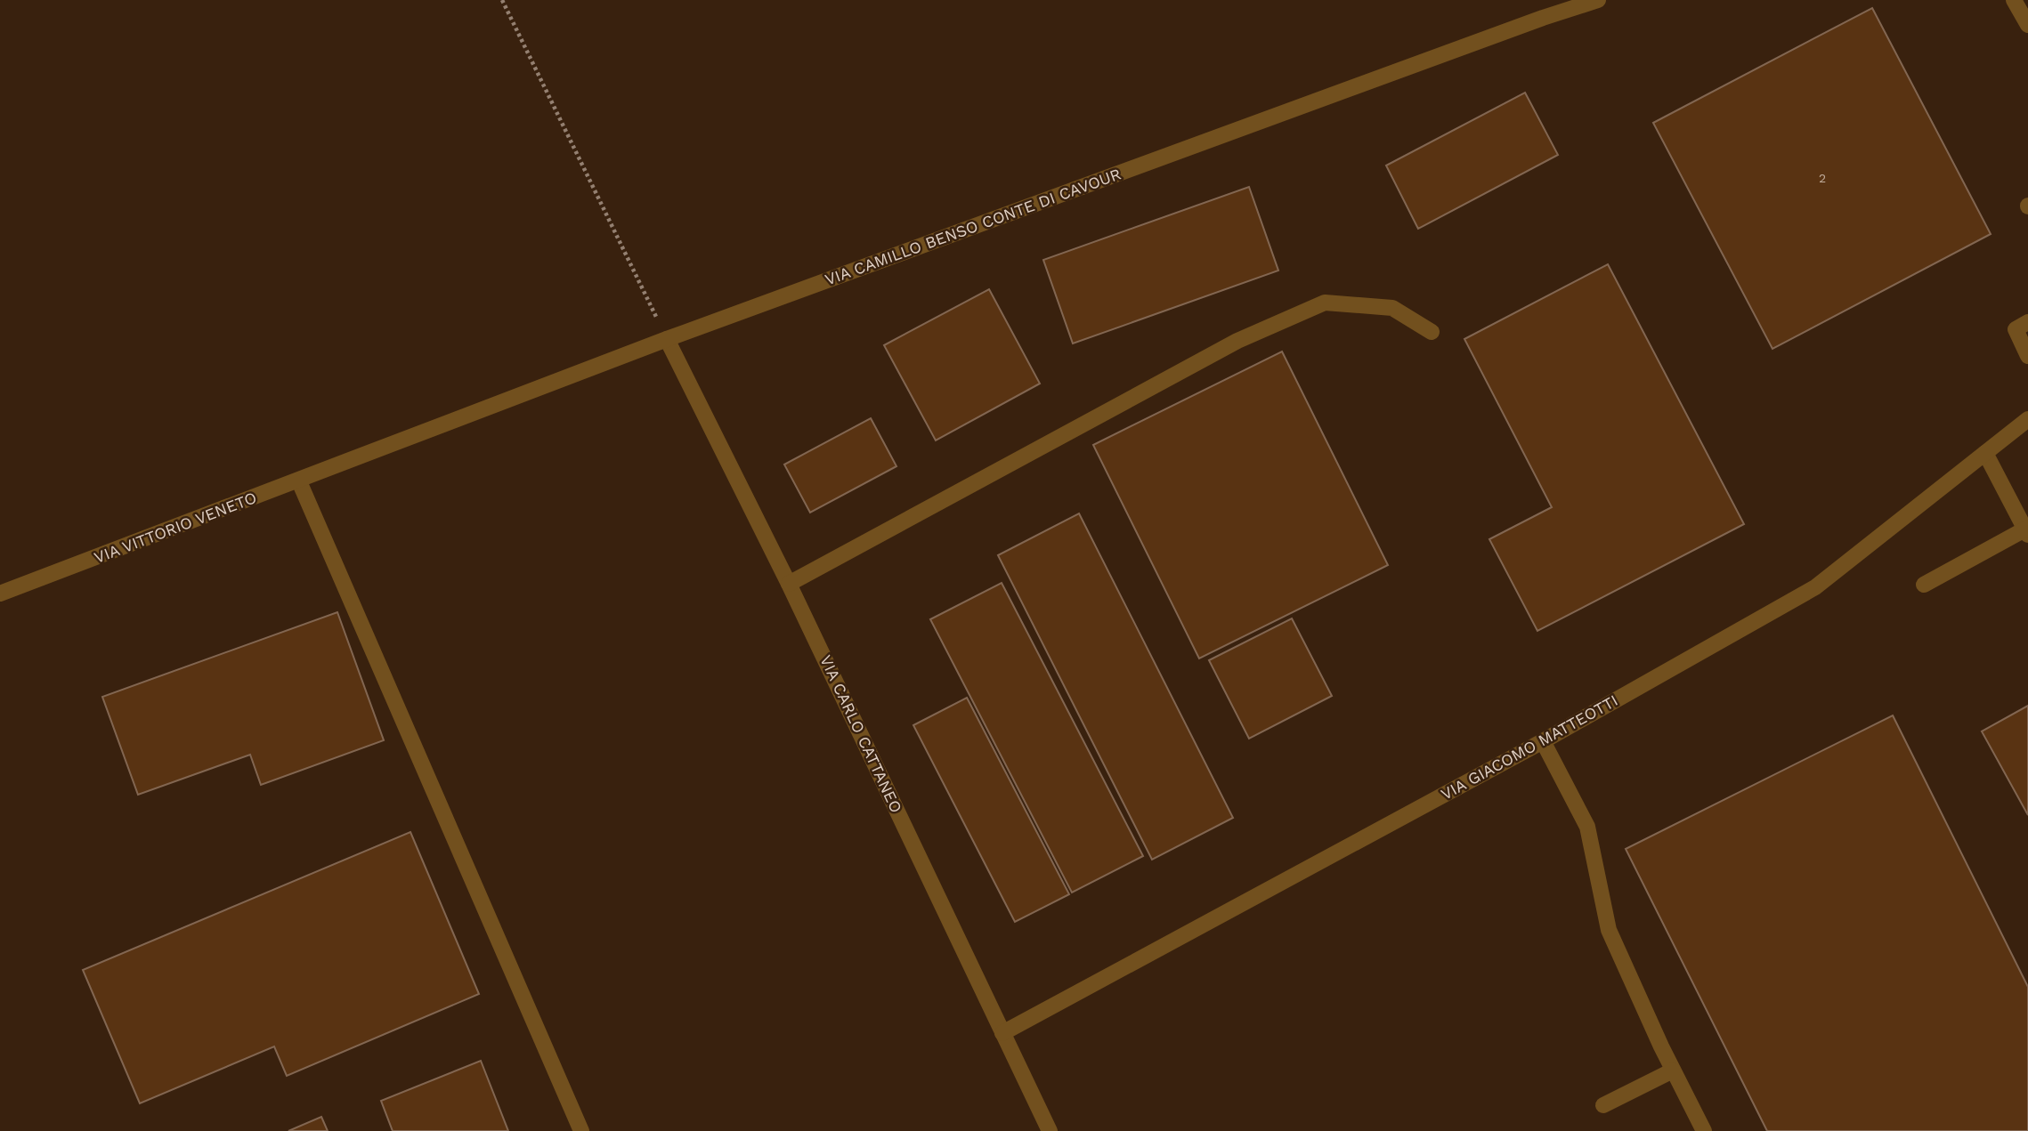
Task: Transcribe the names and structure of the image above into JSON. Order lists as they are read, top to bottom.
{
  "streets": {
    "street": [
      "VIA CAMILLO BENSO CONTE DI CAVOUR",
      "VIA VITTORIO VENETO",
      "VIA CARLO CATTANEO",
      "VIA GIACOMO MATTEOTTI"
    ]
  },
  "crossings": [
    ["VIA CAMILLO BENSO CONTE DI CAVOUR", "VIA VITTORIO VENETO"],
    ["VIA CAMILLO BENSO CONTE DI CAVOUR", "VIA CARLO CATTANEO"],
    ["VIA CARLO CATTANEO", "VIA GIACOMO MATTEOTTI"]
  ],
  "house_numbers": ["2"]
}
